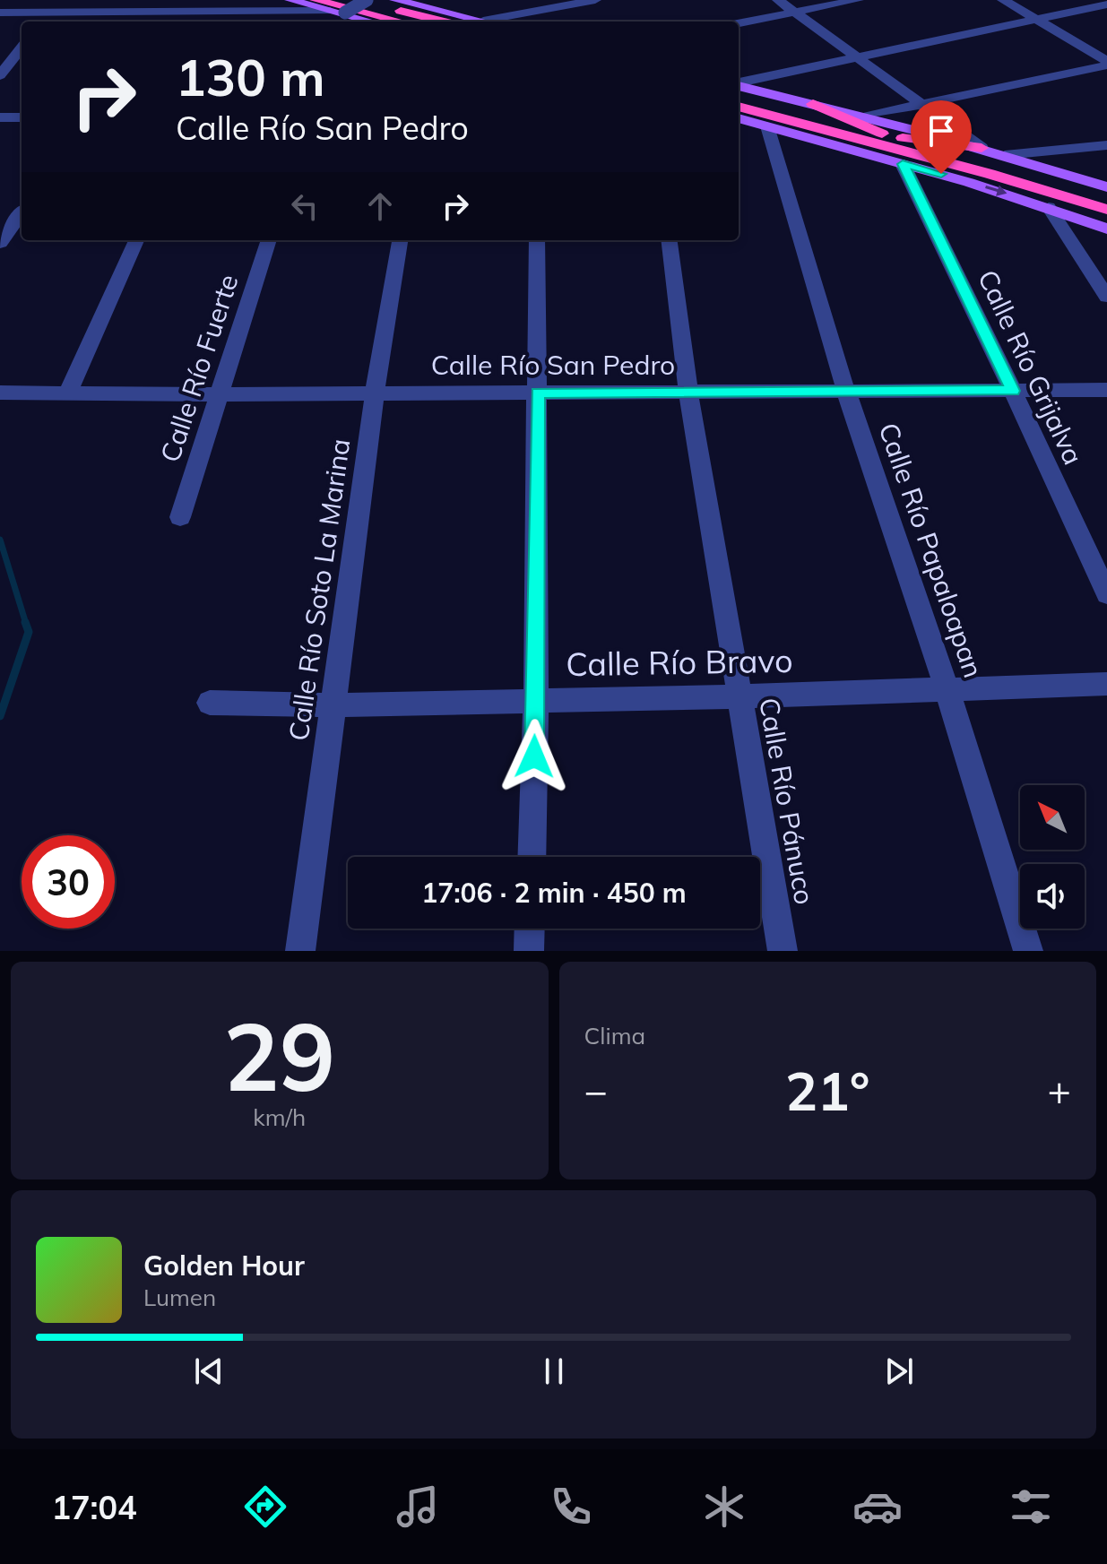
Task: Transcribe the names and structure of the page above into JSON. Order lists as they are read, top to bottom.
{
  "streets": {
    "street": [
      "Calle Río San Pedro",
      "Calle Río Grijalva",
      "Calle Río Fuerte",
      "Calle Río Papaloapan",
      "Calle Río Soto La Marina",
      "Calle Río Bravo",
      "Calle Río Pánuco"
    ]
  },
  "crossings": [
    ["Calle Río San Pedro", "Calle Río Grijalva"],
    ["Calle Río San Pedro", "Calle Río Fuerte"],
    ["Calle Río San Pedro", "Calle Río Papaloapan"],
    ["Calle Río San Pedro", "Calle Río Soto La Marina"],
    ["Calle Río San Pedro", "Calle Río Pánuco"],
    ["Calle Río Papaloapan", "Calle Río Bravo"],
    ["Calle Río Soto La Marina", "Calle Río Bravo"],
    ["Calle Río Bravo", "Calle Río Pánuco"]
  ],
  "north": "top left",
  "page": {
    "turn": ["130 m", "Calle Río San Pedro"],
    "limit": "30",
    "trip": "17:06 · 2 min · 450 m",
    "tile": [
      ["29", "km/h"],
      "Clima"
    ],
    "heat": ["−", "21°", "+"],
    "song": ["Golden Hour", "Lumen"],
    "tabs": "17:04"
  }
}
